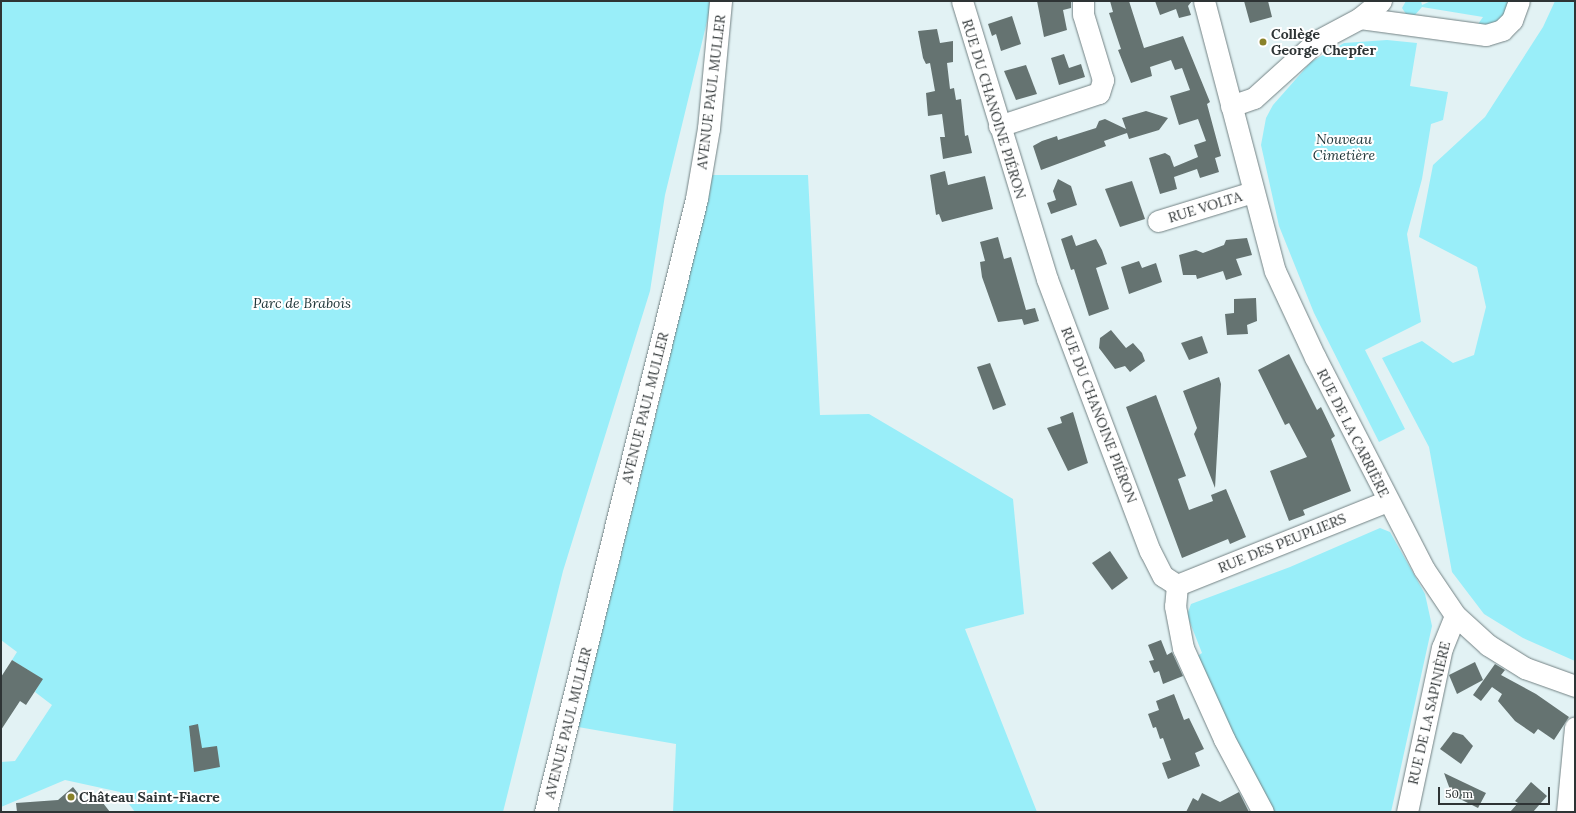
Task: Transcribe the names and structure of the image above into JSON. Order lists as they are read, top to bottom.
{
  "streets": {
    "main road": ["AVENUE PAUL MULLER"],
    "street": [
      "RUE DU CHANOINE PIÉRON",
      "RUE VOLTA",
      "RUE DE LA CARRIÈRE",
      "RUE DES PEUPLIERS",
      "RUE DE LA SAPINIÈRE"
    ]
  },
  "crossings": [
    ["RUE DU CHANOINE PIÉRON", "RUE DES PEUPLIERS"],
    ["RUE VOLTA", "RUE DE LA CARRIÈRE"],
    ["RUE DE LA CARRIÈRE", "RUE DES PEUPLIERS"],
    ["RUE DE LA CARRIÈRE", "RUE DE LA SAPINIÈRE"]
  ],
  "parks": ["Nouveau Cimetière", "Parc de Brabois"],
  "places": ["Collège George Chepfer", "Château Saint-Fiacre"],
  "scale_bar": "50 m"
}
